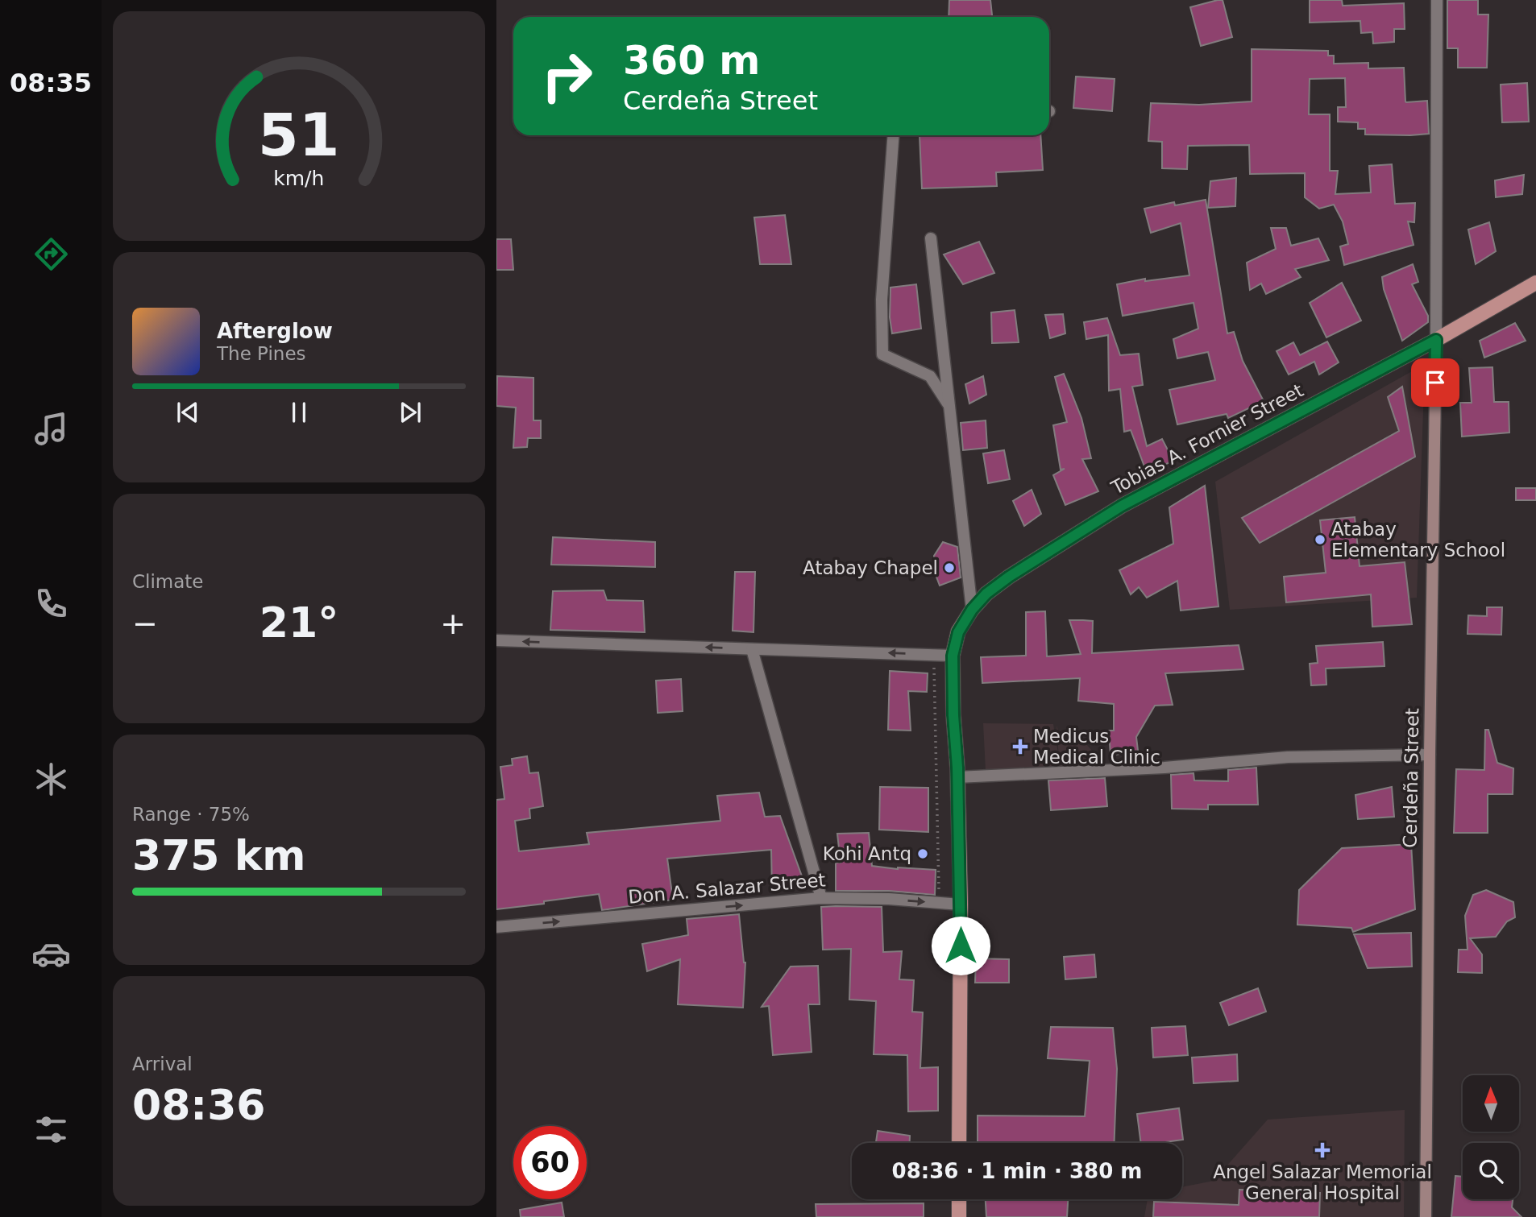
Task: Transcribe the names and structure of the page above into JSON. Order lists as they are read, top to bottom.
{
  "streets": {
    "main road": ["Tobias A. Fornier Street", "Cerdeña Street"],
    "street": ["Don A. Salazar Street"]
  },
  "crossings": [
    ["Tobias A. Fornier Street", "Cerdeña Street"],
    ["Tobias A. Fornier Street", "Don A. Salazar Street"]
  ],
  "one_way": ["Don A. Salazar Street"],
  "places": {
    "other": ["Atabay Elementary School", "Atabay Chapel", "Kohi Antq"],
    "health": ["Medicus Medical Clinic", "Angel Salazar Memorial General Hospital"]
  },
  "north": "top",
  "page": {
    "tabs": "08:35",
    "turn": ["360 m", "Cerdeña Street"],
    "song": ["Afterglow", "The Pines"],
    "tile": [
      "Climate",
      ["Range · 75%", "375 km"],
      ["Arrival", "08:36"]
    ],
    "heat": ["−", "21°", "+"],
    "limit": "60",
    "trip": "08:36 · 1 min · 380 m",
    "gauge": ["51", "km/h"]
  }
}
